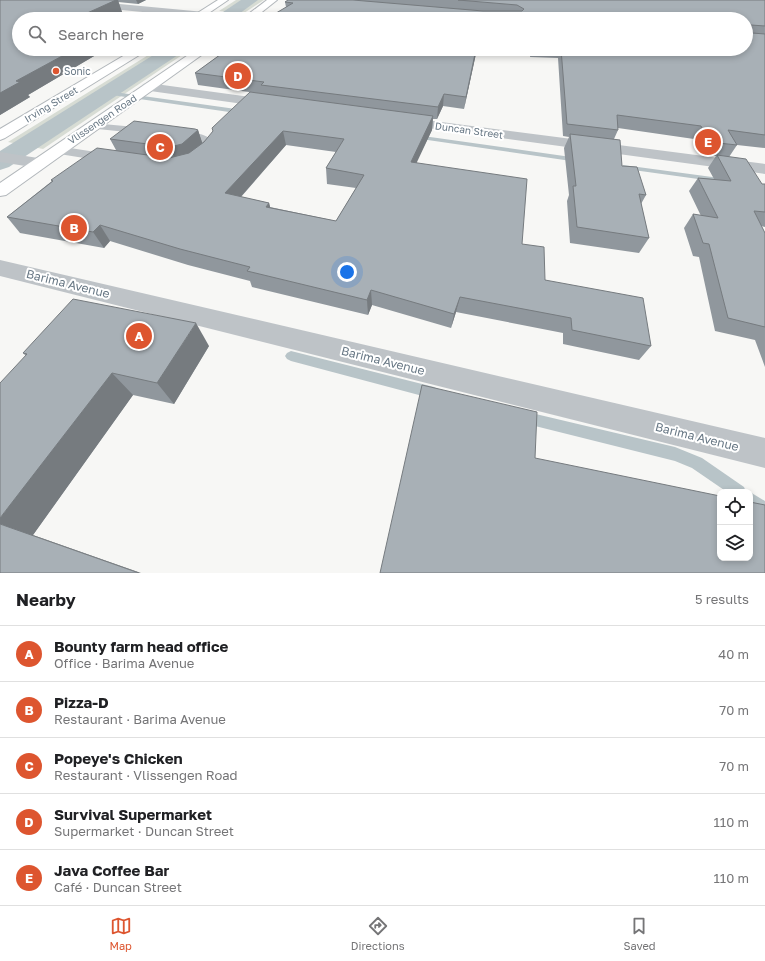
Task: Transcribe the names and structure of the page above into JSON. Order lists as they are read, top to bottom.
{
  "streets": {
    "main road": ["Irving Street", "Vlissengen Road"],
    "street": ["Duncan Street", "Barima Avenue"]
  },
  "places": ["Sonic"],
  "page": {
    "search": "Search here",
    "pins": [
      "D",
      "E",
      "C",
      "B",
      "A"
    ],
    "heading": ["Nearby", "5 results"],
    "list": [
      {
        "mark": "A",
        "name": "Bounty farm head office",
        "note": "Office · Barima Avenue",
        "value": "40 m"
      },
      {
        "mark": "B",
        "name": "Pizza-D",
        "note": "Restaurant · Barima Avenue",
        "value": "70 m"
      },
      {
        "mark": "C",
        "name": "Popeye's Chicken",
        "note": "Restaurant · Vlissengen Road",
        "value": "70 m"
      },
      {
        "mark": "D",
        "name": "Survival Supermarket",
        "note": "Supermarket · Duncan Street",
        "value": "110 m"
      },
      {
        "mark": "E",
        "name": "Java Coffee Bar",
        "note": "Café · Duncan Street",
        "value": "110 m"
      }
    ],
    "nav": ["Map", "Directions", "Saved"]
  }
}
